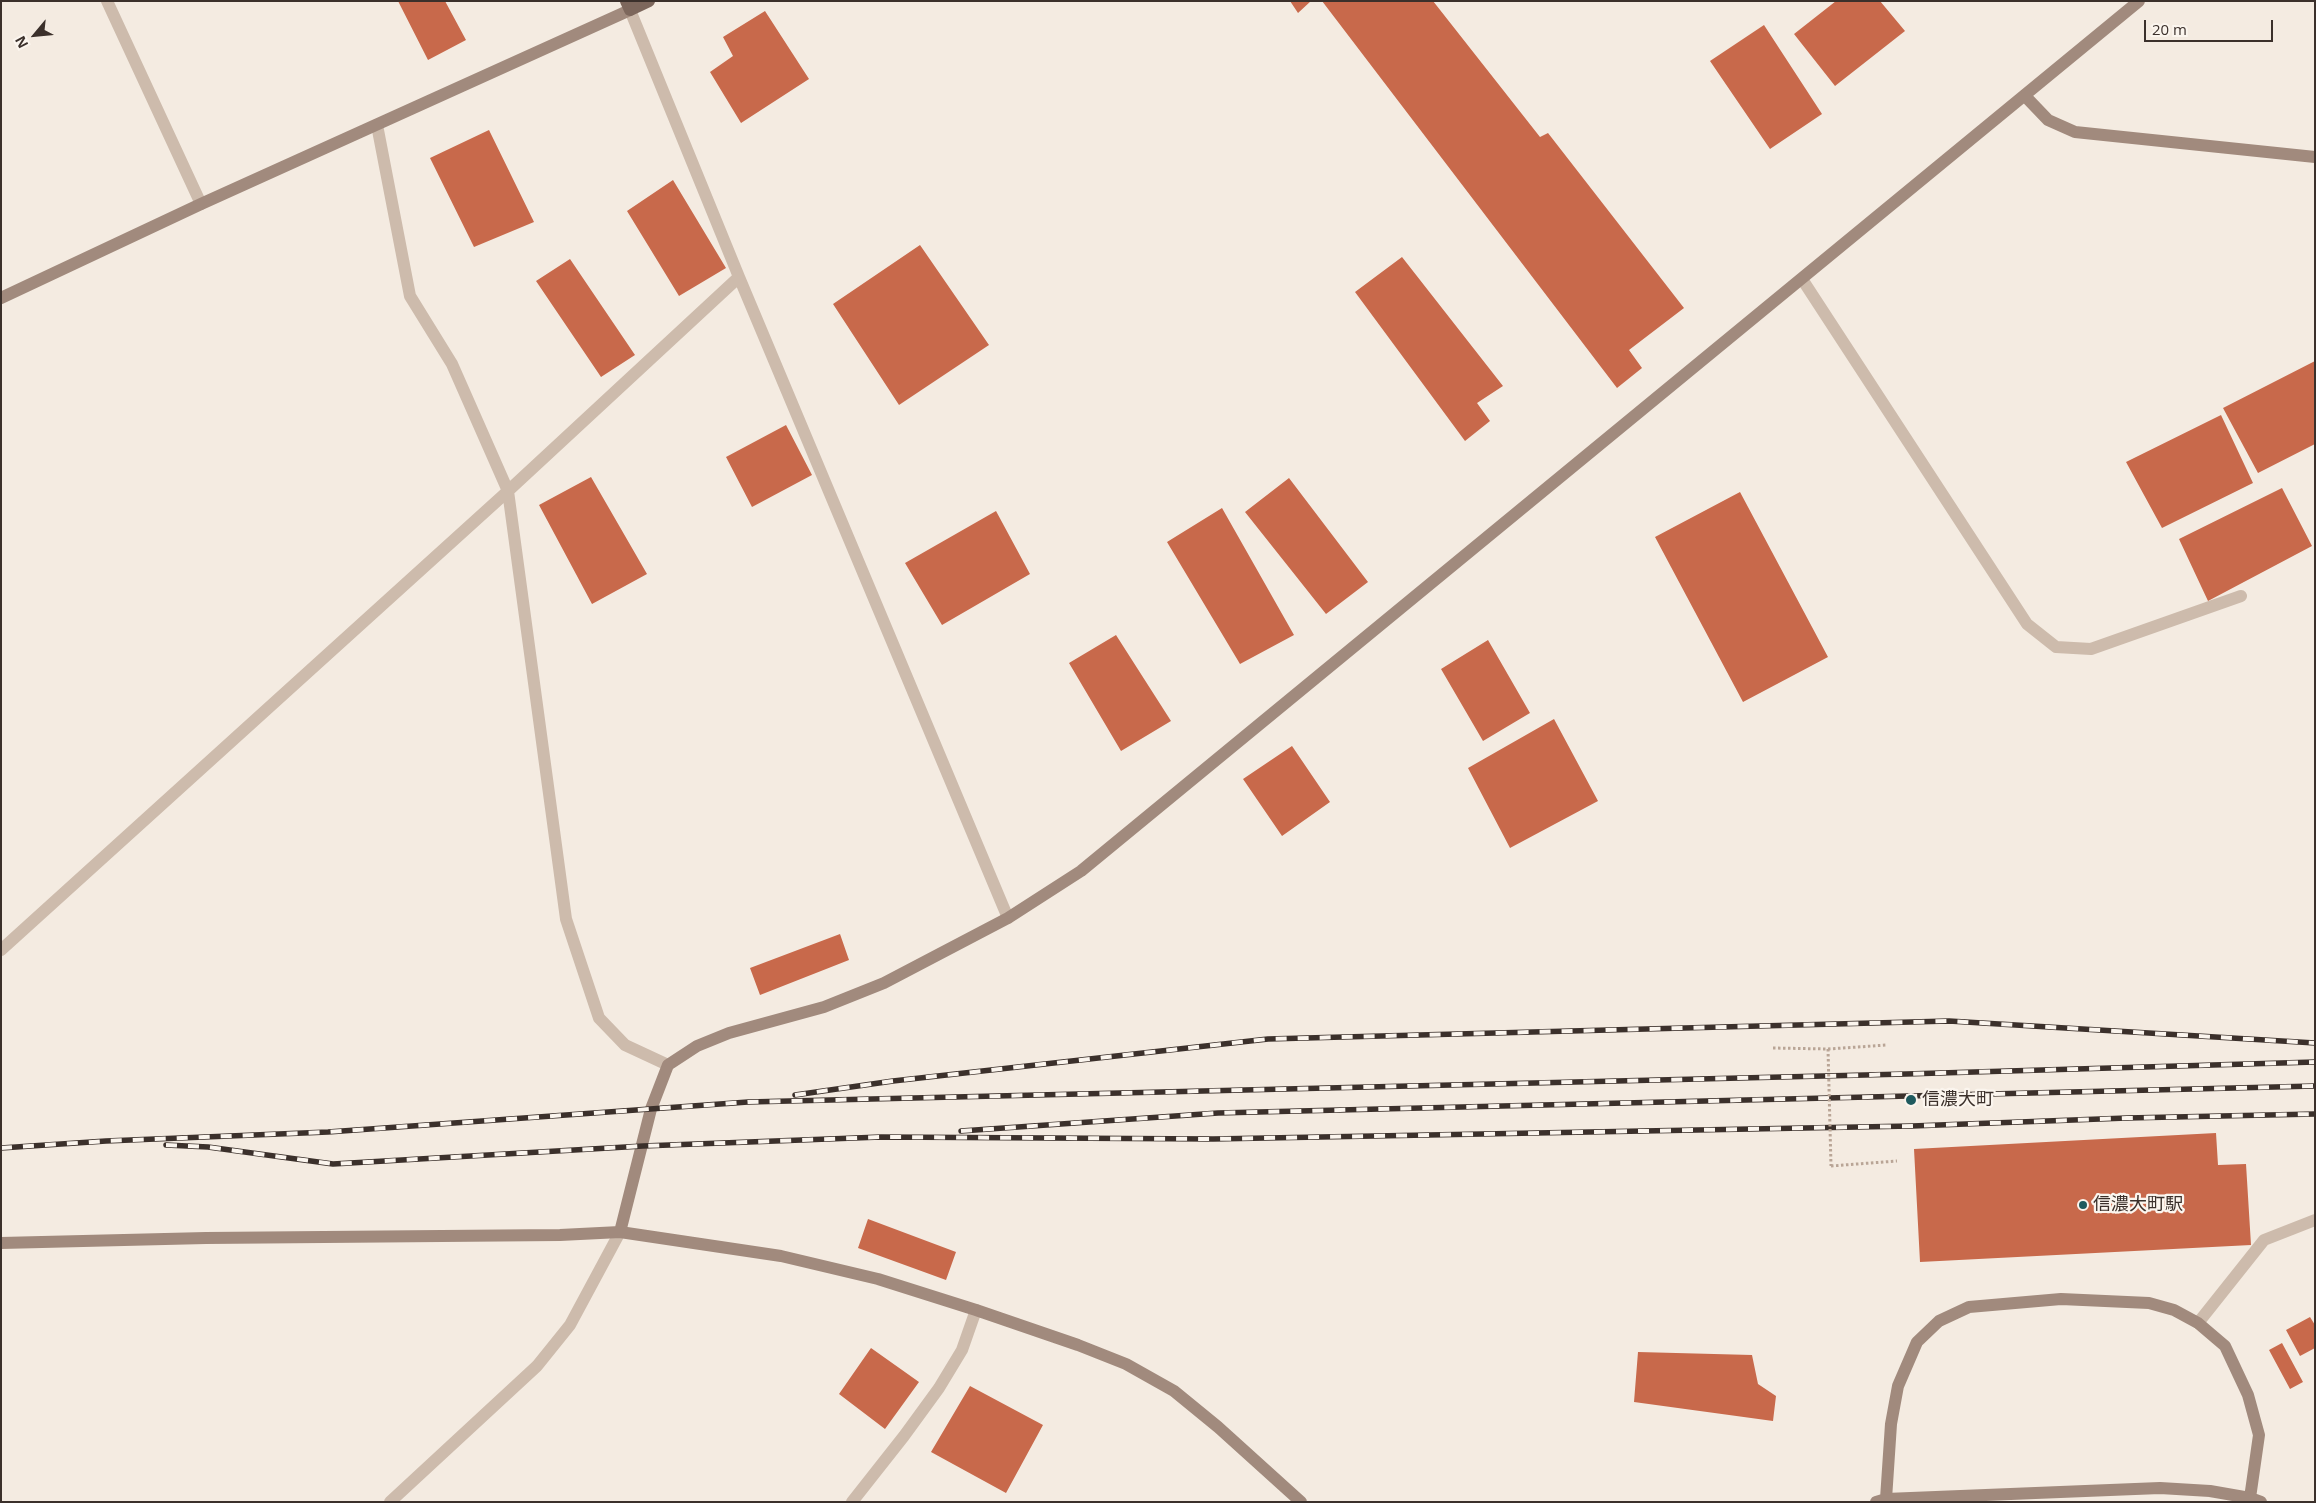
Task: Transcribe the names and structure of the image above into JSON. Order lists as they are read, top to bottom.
{
  "places": ["信濃大町", "信濃大町駅"],
  "scale_bar": "20 m",
  "north": "bottom left"
}
